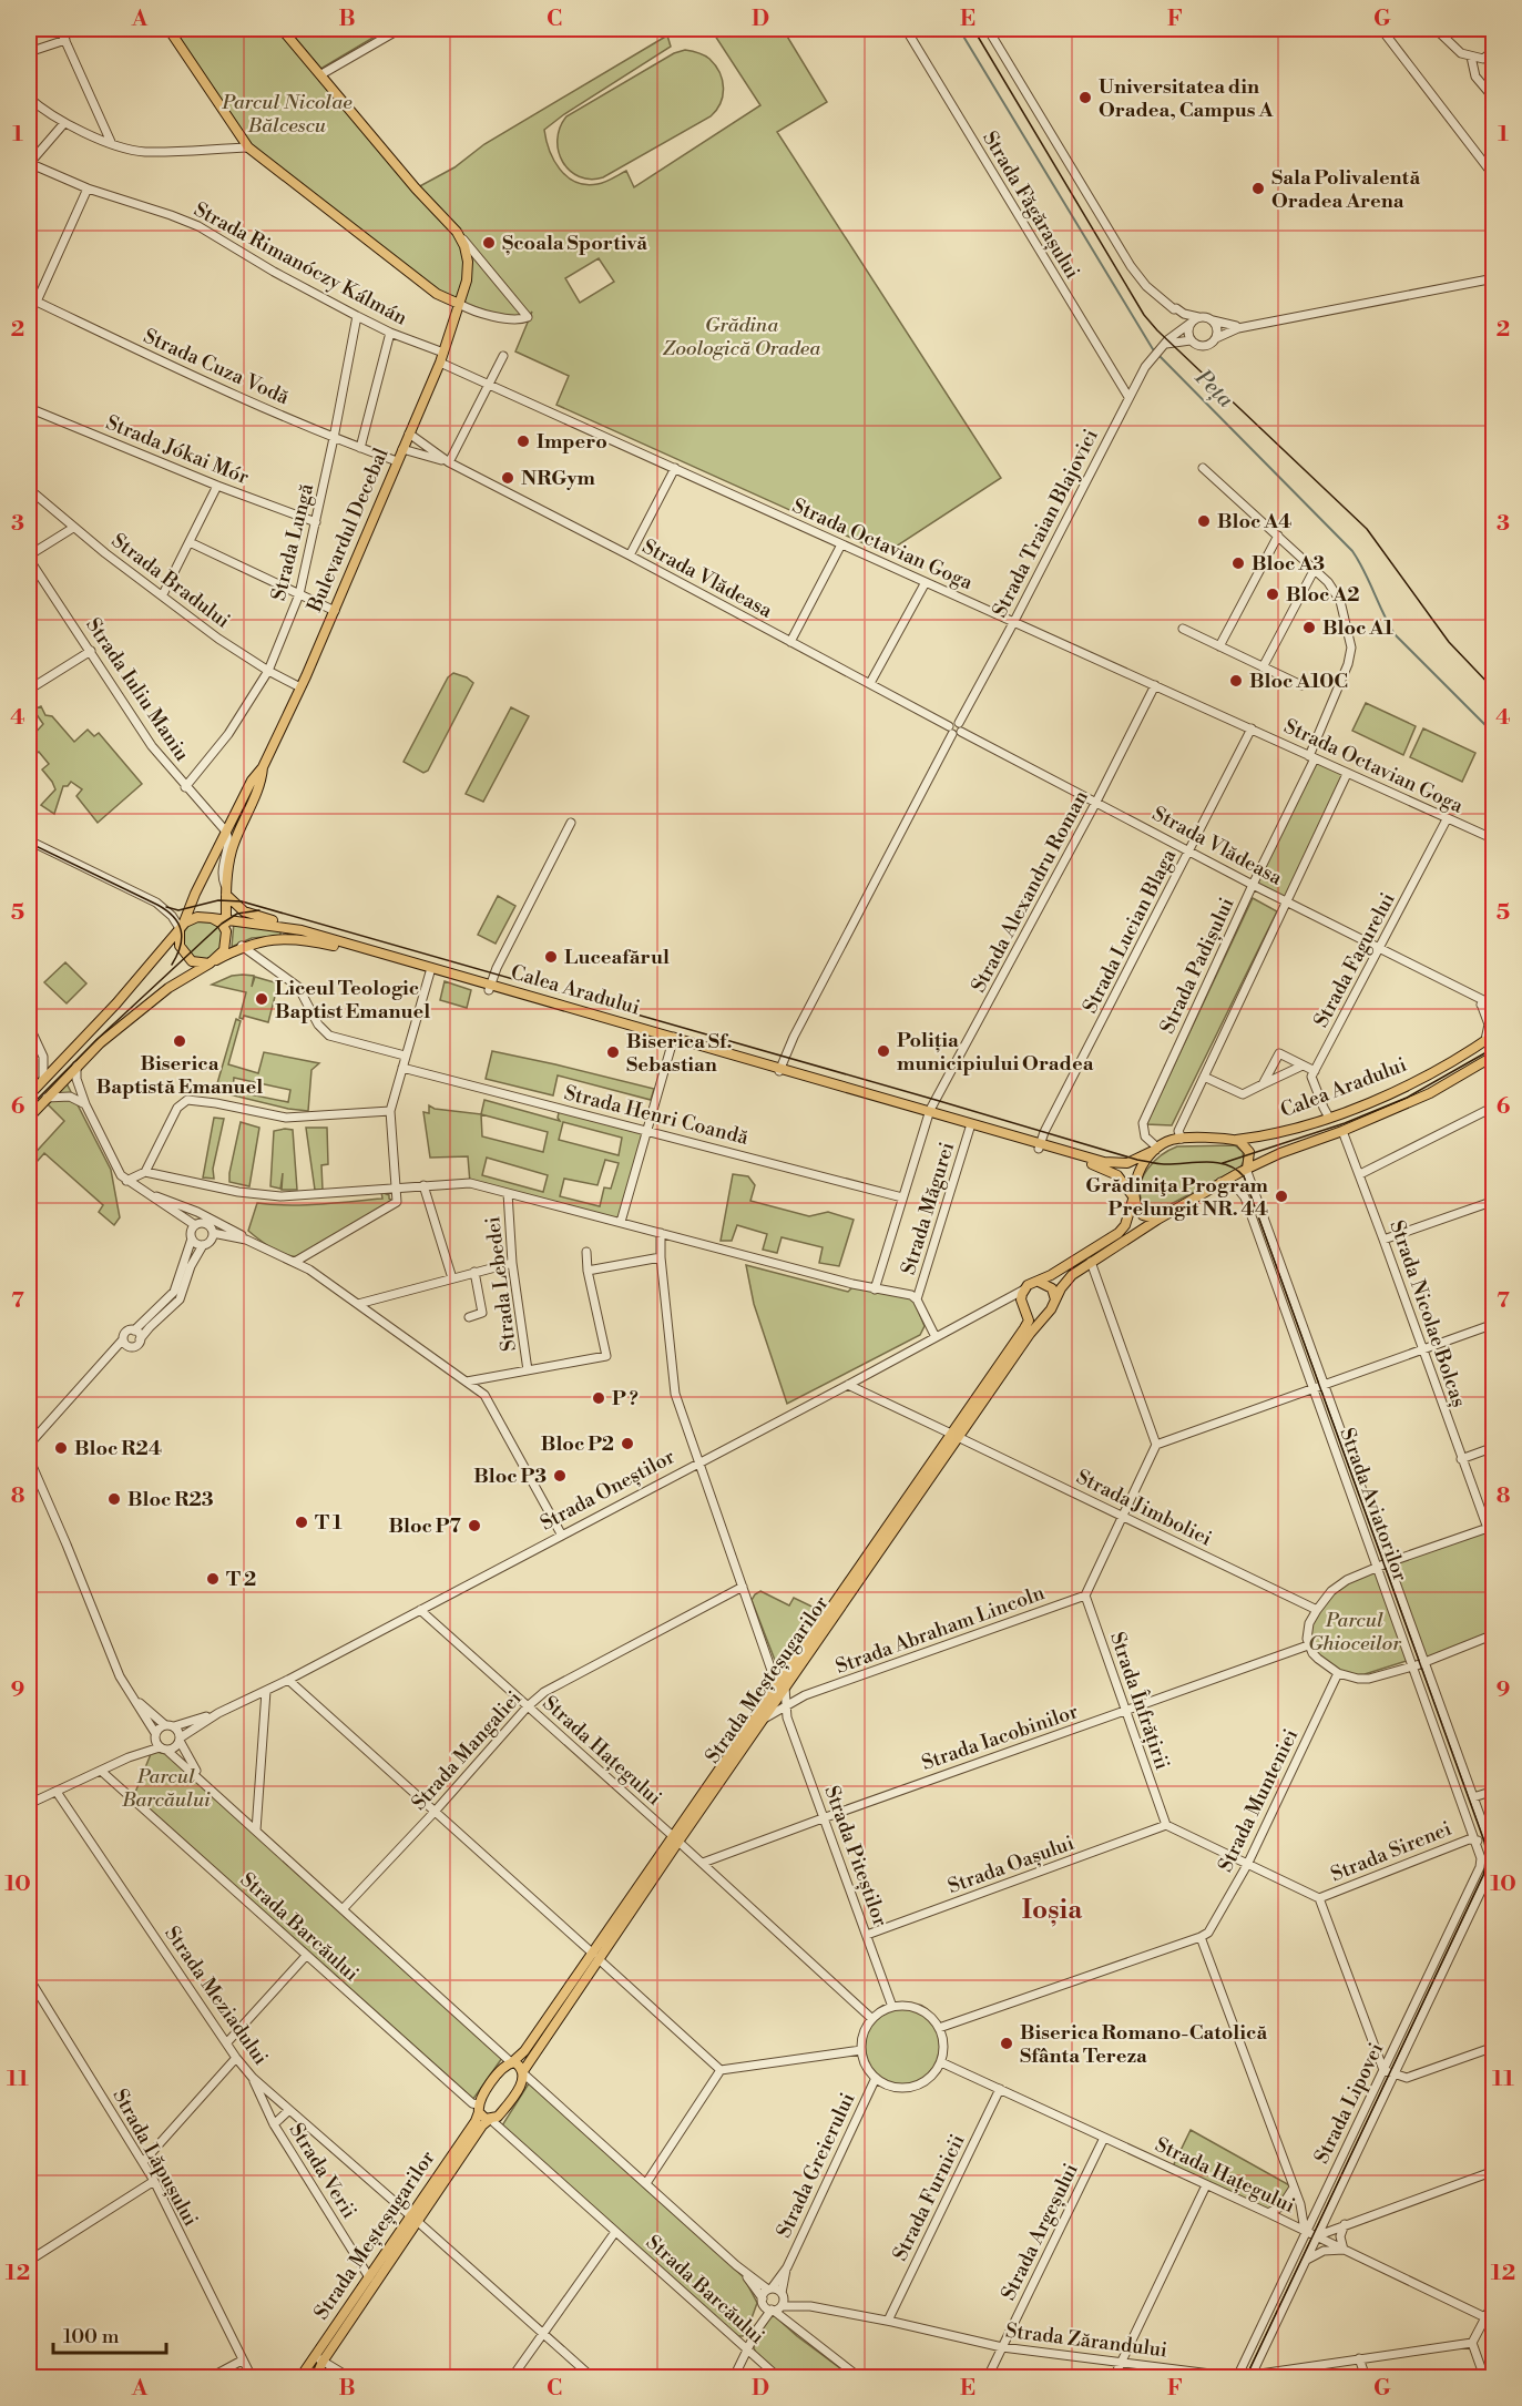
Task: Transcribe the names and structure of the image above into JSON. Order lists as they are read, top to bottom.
{
  "streets": {
    "main road": ["Bulevardul Decebal", "Calea Aradului", "Strada Meșteșugarilor"],
    "street": [
      "Strada Făgărașului",
      "Strada Rimanóczy Kálmán",
      "Strada Cuza Vodă",
      "Strada Jókai Mór",
      "Strada Traian Blajovici",
      "Strada Lungă",
      "Strada Octavian Goga",
      "Strada Vlădeasa",
      "Strada Bradului",
      "Strada Iuliu Maniu",
      "Strada Alexandru Roman",
      "Strada Lucian Blaga",
      "Strada Fagurelui",
      "Strada Padișului",
      "Strada Henri Coandă",
      "Strada Măgurei",
      "Strada Lebedei",
      "Strada Nicolae Bolcaș",
      "Strada Oneștilor",
      "Strada Aviatorilor",
      "Strada Jimboliei",
      "Strada Abraham Lincoln",
      "Strada Înfrățirii",
      "Strada Iacobinilor",
      "Strada Mangaliei",
      "Strada Hațegului",
      "Strada Munteniei",
      "Strada Sirenei",
      "Strada Piteștilor",
      "Strada Oașului",
      "Strada Barcăului",
      "Strada Meziadului",
      "Strada Lipovei",
      "Strada Lăpușului",
      "Strada Greierului",
      "Strada Verii",
      "Strada Furnicii",
      "Strada Argeșului",
      "Strada Zărandului"
    ]
  },
  "crossings": [
    ["Strada Făgărașului", "Strada Traian Blajovici"],
    ["Strada Rimanóczy Kálmán", "Bulevardul Decebal"],
    ["Strada Rimanóczy Kálmán", "Strada Lungă"],
    ["Strada Rimanóczy Kálmán", "Strada Octavian Goga"],
    ["Strada Cuza Vodă", "Bulevardul Decebal"],
    ["Strada Cuza Vodă", "Strada Lungă"],
    ["Strada Jókai Mór", "Strada Lungă"],
    ["Strada Traian Blajovici", "Strada Octavian Goga"],
    ["Strada Traian Blajovici", "Strada Vlădeasa"],
    ["Bulevardul Decebal", "Strada Octavian Goga"],
    ["Bulevardul Decebal", "Strada Vlădeasa"],
    ["Bulevardul Decebal", "Strada Bradului"],
    ["Bulevardul Decebal", "Strada Iuliu Maniu"],
    ["Bulevardul Decebal", "Calea Aradului"],
    ["Strada Lungă", "Strada Bradului"],
    ["Strada Lungă", "Strada Iuliu Maniu"],
    ["Strada Octavian Goga", "Strada Alexandru Roman"],
    ["Strada Octavian Goga", "Strada Lucian Blaga"],
    ["Strada Octavian Goga", "Strada Fagurelui"],
    ["Strada Octavian Goga", "Strada Padișului"],
    ["Strada Vlădeasa", "Strada Alexandru Roman"],
    ["Strada Vlădeasa", "Strada Lucian Blaga"],
    ["Strada Vlădeasa", "Strada Fagurelui"],
    ["Strada Vlădeasa", "Strada Padișului"],
    ["Strada Alexandru Roman", "Calea Aradului"],
    ["Strada Alexandru Roman", "Strada Henri Coandă"],
    ["Strada Lucian Blaga", "Calea Aradului"],
    ["Strada Padișului", "Calea Aradului"],
    ["Calea Aradului", "Strada Măgurei"],
    ["Calea Aradului", "Strada Nicolae Bolcaș"],
    ["Calea Aradului", "Strada Aviatorilor"],
    ["Strada Oneștilor", "Strada Jimboliei"],
    ["Strada Oneștilor", "Strada Meșteșugarilor"],
    ["Strada Oneștilor", "Strada Hațegului"],
    ["Strada Oneștilor", "Strada Piteștilor"],
    ["Strada Aviatorilor", "Strada Sirenei"],
    ["Strada Aviatorilor", "Strada Lipovei"],
    ["Strada Jimboliei", "Strada Meșteșugarilor"],
    ["Strada Abraham Lincoln", "Strada Meșteșugarilor"],
    ["Strada Abraham Lincoln", "Strada Înfrățirii"],
    ["Strada Abraham Lincoln", "Strada Piteștilor"],
    ["Strada Meșteșugarilor", "Strada Hațegului"],
    ["Strada Meșteșugarilor", "Strada Piteștilor"],
    ["Strada Meșteșugarilor", "Strada Barcăului"],
    ["Strada Meșteșugarilor", "Strada Meziadului"],
    ["Strada Meșteșugarilor", "Strada Verii"],
    ["Strada Înfrățirii", "Strada Iacobinilor"],
    ["Strada Înfrățirii", "Strada Oașului"],
    ["Strada Iacobinilor", "Strada Hațegului"],
    ["Strada Iacobinilor", "Strada Piteștilor"],
    ["Strada Mangaliei", "Strada Hațegului"],
    ["Strada Mangaliei", "Strada Piteștilor"],
    ["Strada Hațegului", "Strada Piteștilor"],
    ["Strada Hațegului", "Strada Lipovei"],
    ["Strada Hațegului", "Strada Greierului"],
    ["Strada Hațegului", "Strada Furnicii"],
    ["Strada Hațegului", "Strada Argeșului"],
    ["Strada Sirenei", "Strada Lipovei"],
    ["Strada Piteștilor", "Strada Oașului"],
    ["Strada Piteștilor", "Strada Greierului"],
    ["Strada Barcăului", "Strada Greierului"],
    ["Strada Barcăului", "Strada Zărandului"],
    ["Strada Meziadului", "Strada Verii"],
    ["Strada Lipovei", "Strada Zărandului"],
    ["Strada Greierului", "Strada Zărandului"],
    ["Strada Furnicii", "Strada Zărandului"],
    ["Strada Argeșului", "Strada Zărandului"]
  ],
  "districts": ["Ioșia"],
  "water": ["Peța"],
  "parks": [
    "Parcul Nicolae Bălcescu",
    "Grădina Zoologică Oradea",
    "Parcul Ghioceilor",
    "Parcul Barcăului"
  ],
  "places": [
    "Universitatea din Oradea, Campus A",
    "Sala Polivalentă Oradea Arena",
    "Școala Sportivă",
    "Impero",
    "NRGym",
    "Bloc A4",
    "Bloc A3",
    "Bloc A2",
    "Bloc A1",
    "Bloc A10C",
    "Luceafărul",
    "Liceul Teologic Baptist Emanuel",
    "Biserica Baptistă Emanuel",
    "Poliția municipiului Oradea",
    "Biserica Sf. Sebastian",
    "Grădiniţa Program Prelungit NR. 44",
    "P ?",
    "Bloc P2",
    "Bloc R24",
    "Bloc P3",
    "Bloc R23",
    "T 1",
    "Bloc P7",
    "T 2",
    "Biserica Romano-Catolică Sfânta Tereza"
  ],
  "scale_bar": "100 m",
  "grid": {
    "columns": [
      "A",
      "B",
      "C",
      "D",
      "E",
      "F",
      "G"
    ],
    "rows": [
      "1",
      "2",
      "3",
      "4",
      "5",
      "6",
      "7",
      "8",
      "9",
      "10",
      "11",
      "12"
    ]
  }
}
